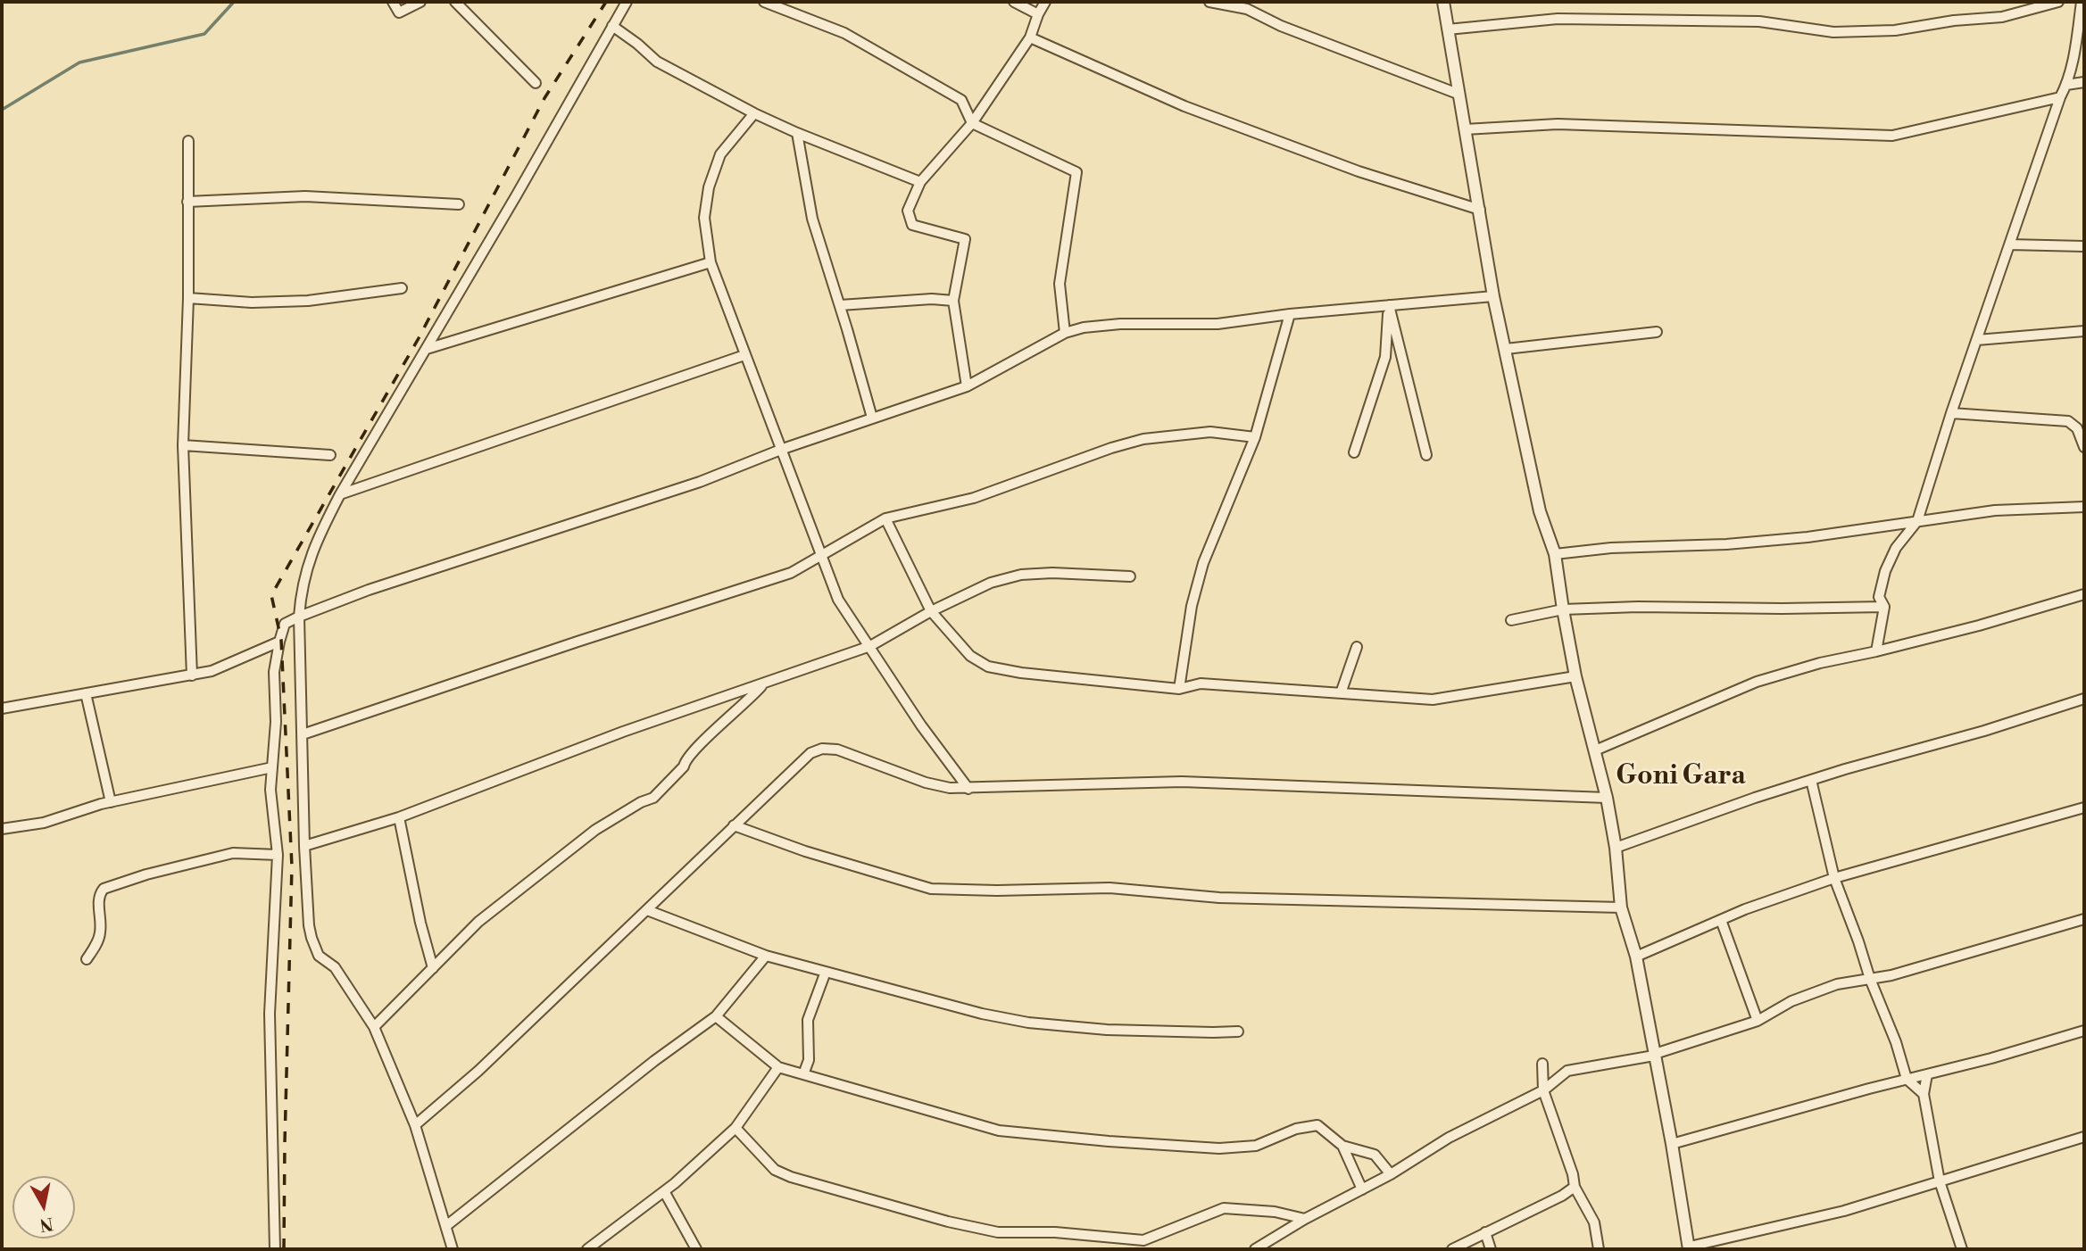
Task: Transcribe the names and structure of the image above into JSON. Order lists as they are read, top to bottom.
{
  "districts": ["Goni Gara"],
  "north": "bottom"
}
